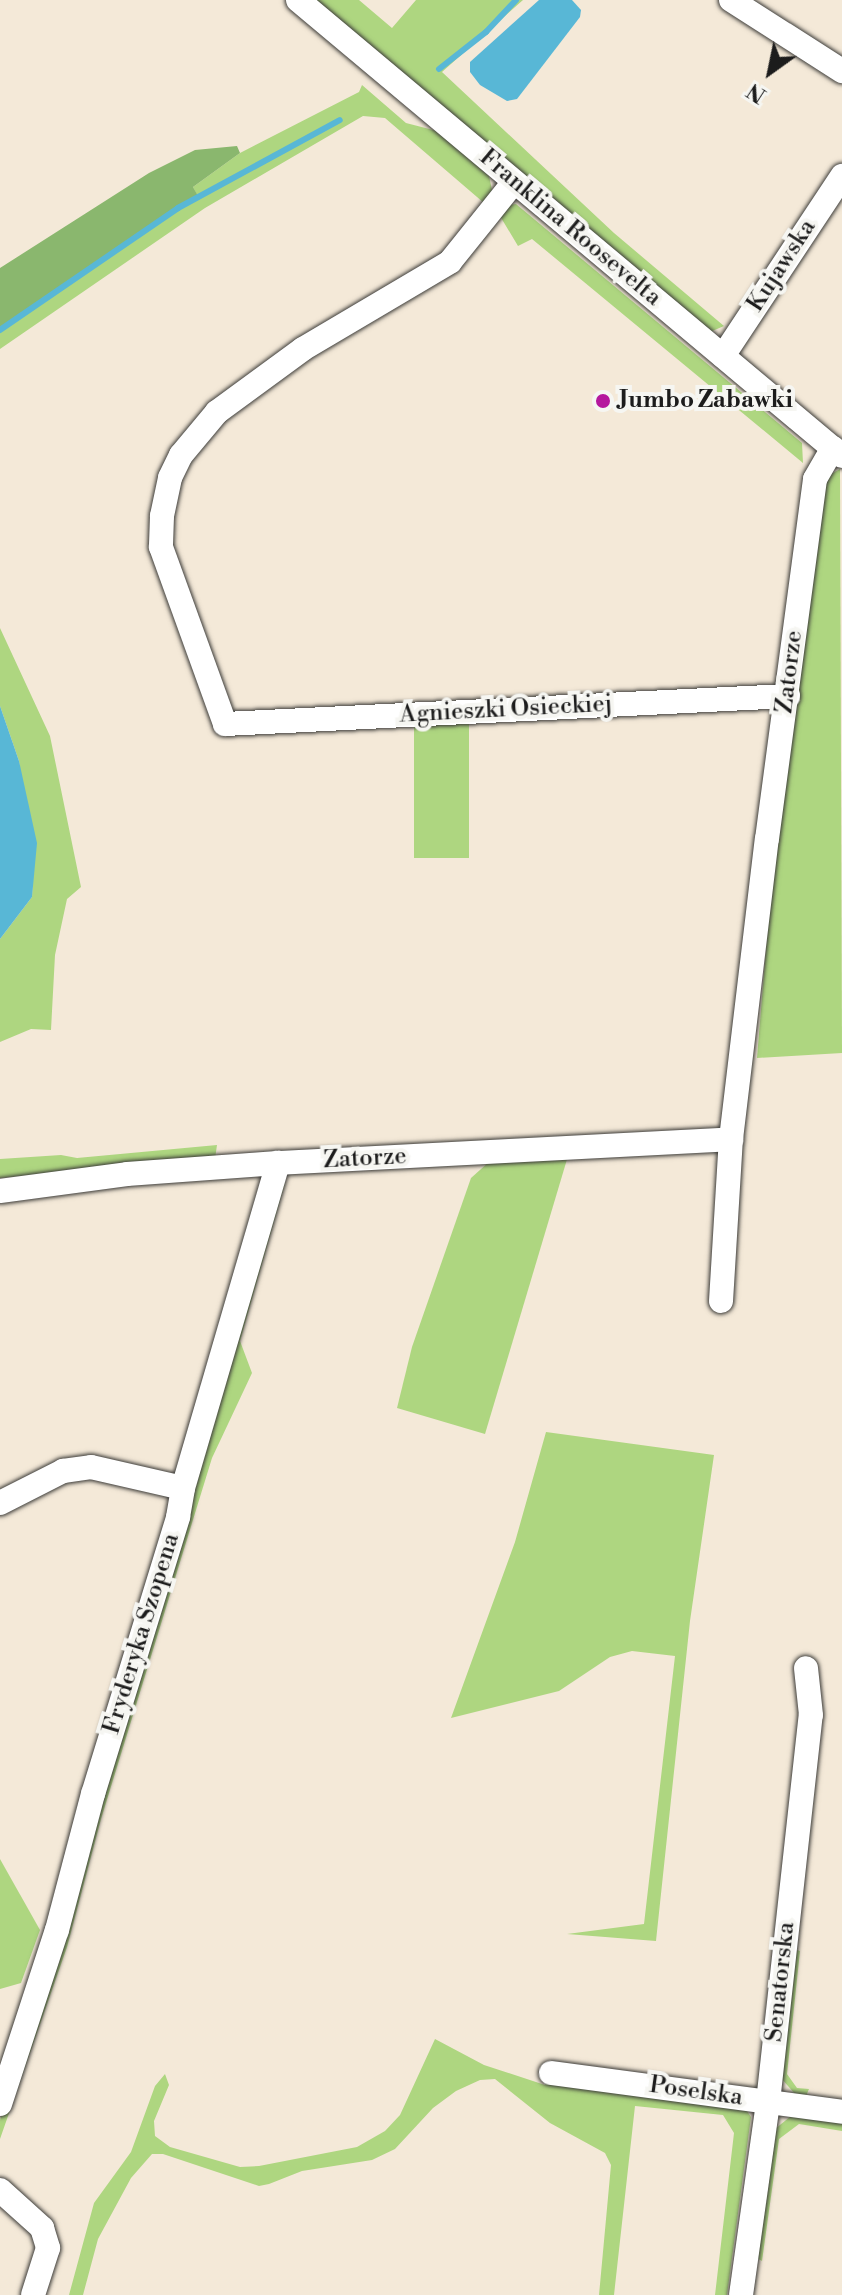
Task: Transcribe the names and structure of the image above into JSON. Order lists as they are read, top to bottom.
{
  "streets": {
    "street": [
      "Franklina Roosevelta",
      "Kujawska",
      "Zatorze",
      "Agnieszki Osieckiej",
      "Fryderyka Szopena",
      "Senatorska",
      "Poselska"
    ]
  },
  "crossings": [
    ["Franklina Roosevelta", "Kujawska"],
    ["Franklina Roosevelta", "Zatorze"],
    ["Franklina Roosevelta", "Agnieszki Osieckiej"],
    ["Zatorze", "Agnieszki Osieckiej"],
    ["Zatorze", "Fryderyka Szopena"],
    ["Senatorska", "Poselska"]
  ],
  "places": ["Jumbo Zabawki"],
  "north": "bottom left"
}
